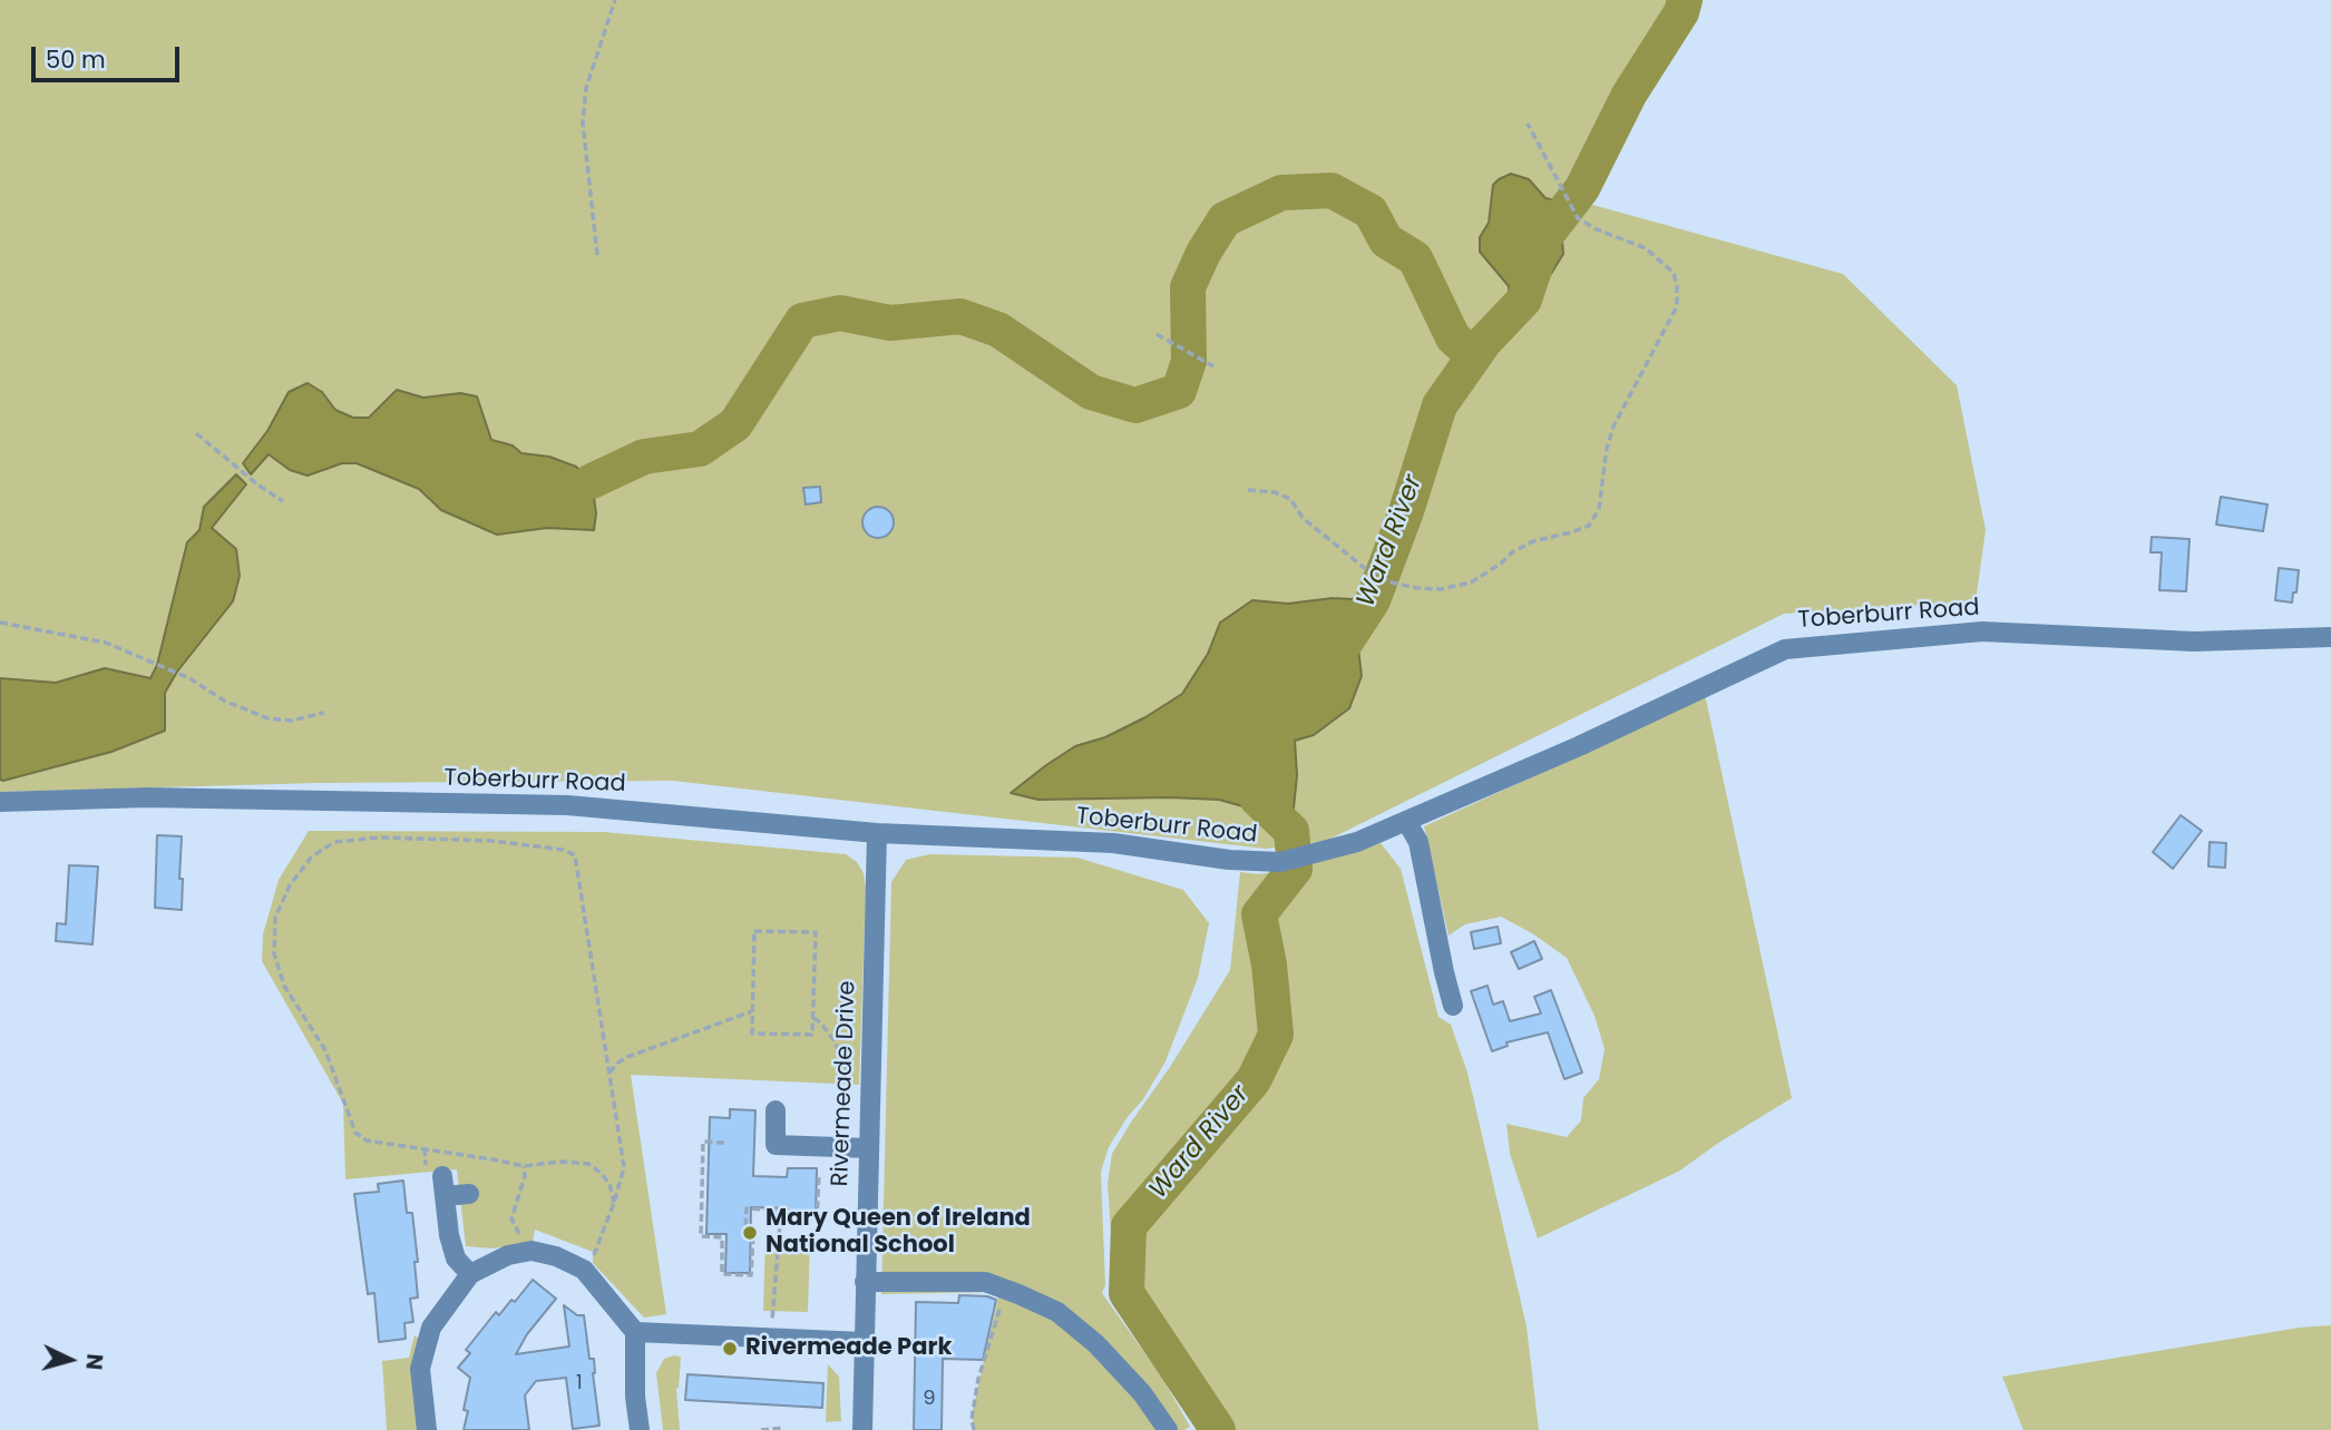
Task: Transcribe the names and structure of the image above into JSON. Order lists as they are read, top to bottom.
{
  "streets": {
    "street": ["Toberburr Road", "Rivermeade Drive"]
  },
  "crossings": [
    ["Toberburr Road", "Rivermeade Drive"]
  ],
  "water": ["Ward River"],
  "places": ["Mary Queen of Ireland National School", "Rivermeade Park"],
  "house_numbers": ["1", "9"],
  "scale_bar": "50 m",
  "north": "right"
}
